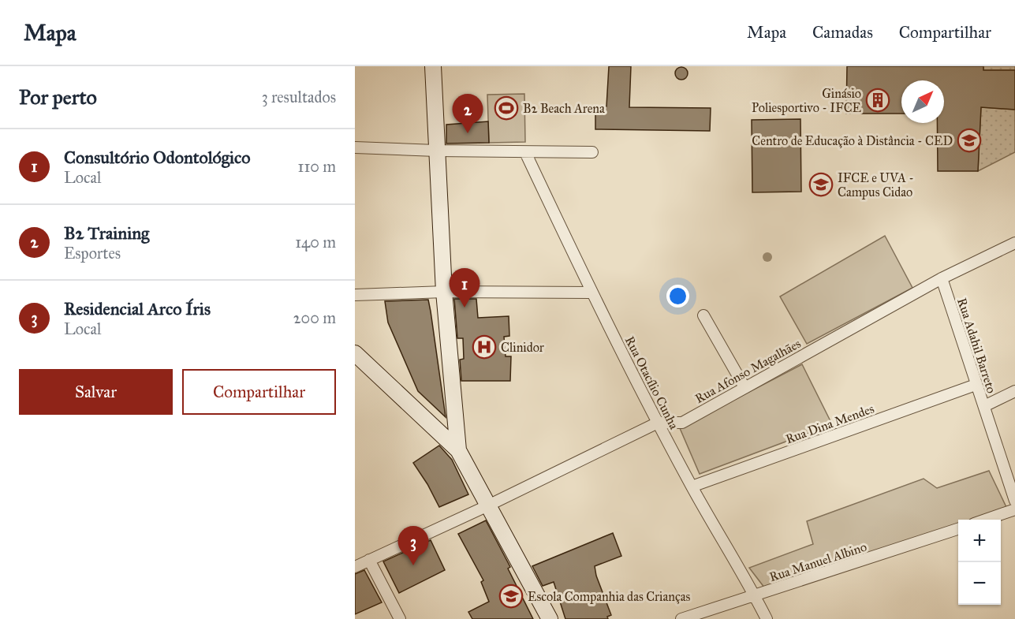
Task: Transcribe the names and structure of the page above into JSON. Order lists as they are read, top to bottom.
{
  "streets": {
    "street": [
      "Rua Adahil Barreto",
      "Rua Afonso Magalhães",
      "Rua Otacílio Cunha",
      "Rua Dina Mendes",
      "Rua Manuel Albino"
    ]
  },
  "crossings": [
    ["Rua Adahil Barreto", "Rua Afonso Magalhães"],
    ["Rua Adahil Barreto", "Rua Dina Mendes"],
    ["Rua Afonso Magalhães", "Rua Otacílio Cunha"],
    ["Rua Otacílio Cunha", "Rua Dina Mendes"],
    ["Rua Otacílio Cunha", "Rua Manuel Albino"]
  ],
  "places": {
    "building": ["Ginásio Poliesportivo - IFCE"],
    "sports": ["B2 Beach Arena"],
    "school or university": ["Centro de Educação à Distância - CED", "IFCE e UVA - Campus Cidao", "Escola Companhia das Crianças"],
    "hospital": ["Clinidor"]
  },
  "north": "top right",
  "page": {
    "header": "Mapa",
    "nav": ["Mapa", "Camadas", "Compartilhar"],
    "heading": ["Por perto", "3 resultados"],
    "pins": ["2", "1", "3"],
    "list": [
      {
        "mark": "1",
        "name": "Consultório Odontológico",
        "note": "Local",
        "value": "110 m"
      },
      {
        "mark": "2",
        "name": "B2 Training",
        "note": "Esportes",
        "value": "140 m"
      },
      {
        "mark": "3",
        "name": "Residencial Arco Íris",
        "note": "Local",
        "value": "200 m"
      }
    ],
    "buttons": ["Salvar", "Compartilhar"],
    "map_buttons": ["+", "−"]
  }
}
